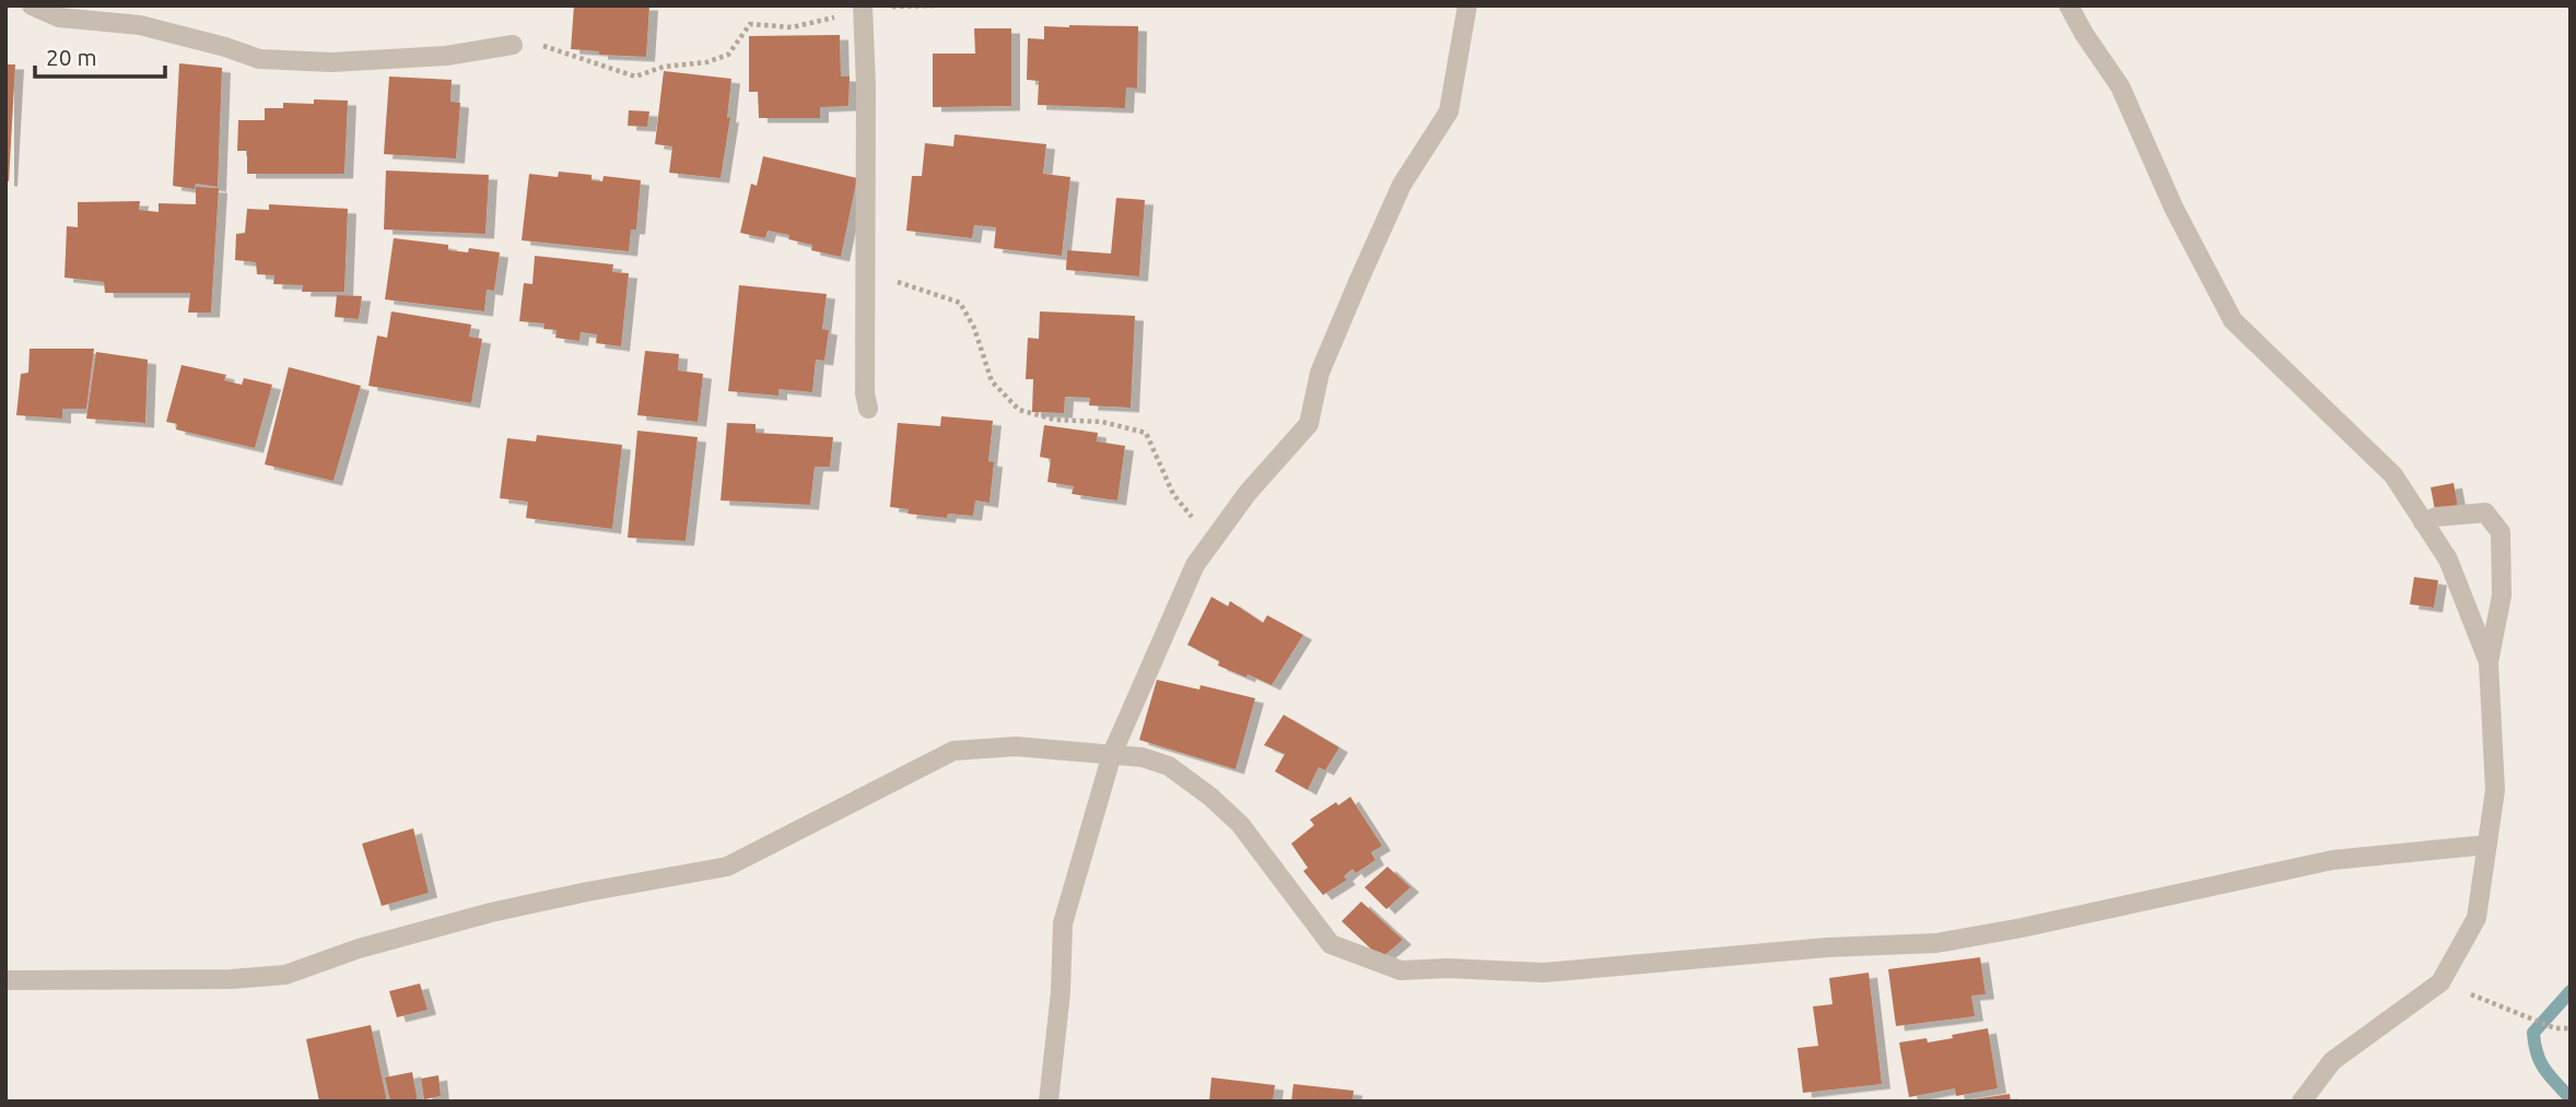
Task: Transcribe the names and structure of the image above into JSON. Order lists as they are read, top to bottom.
{
  "scale_bar": "20 m"
}
